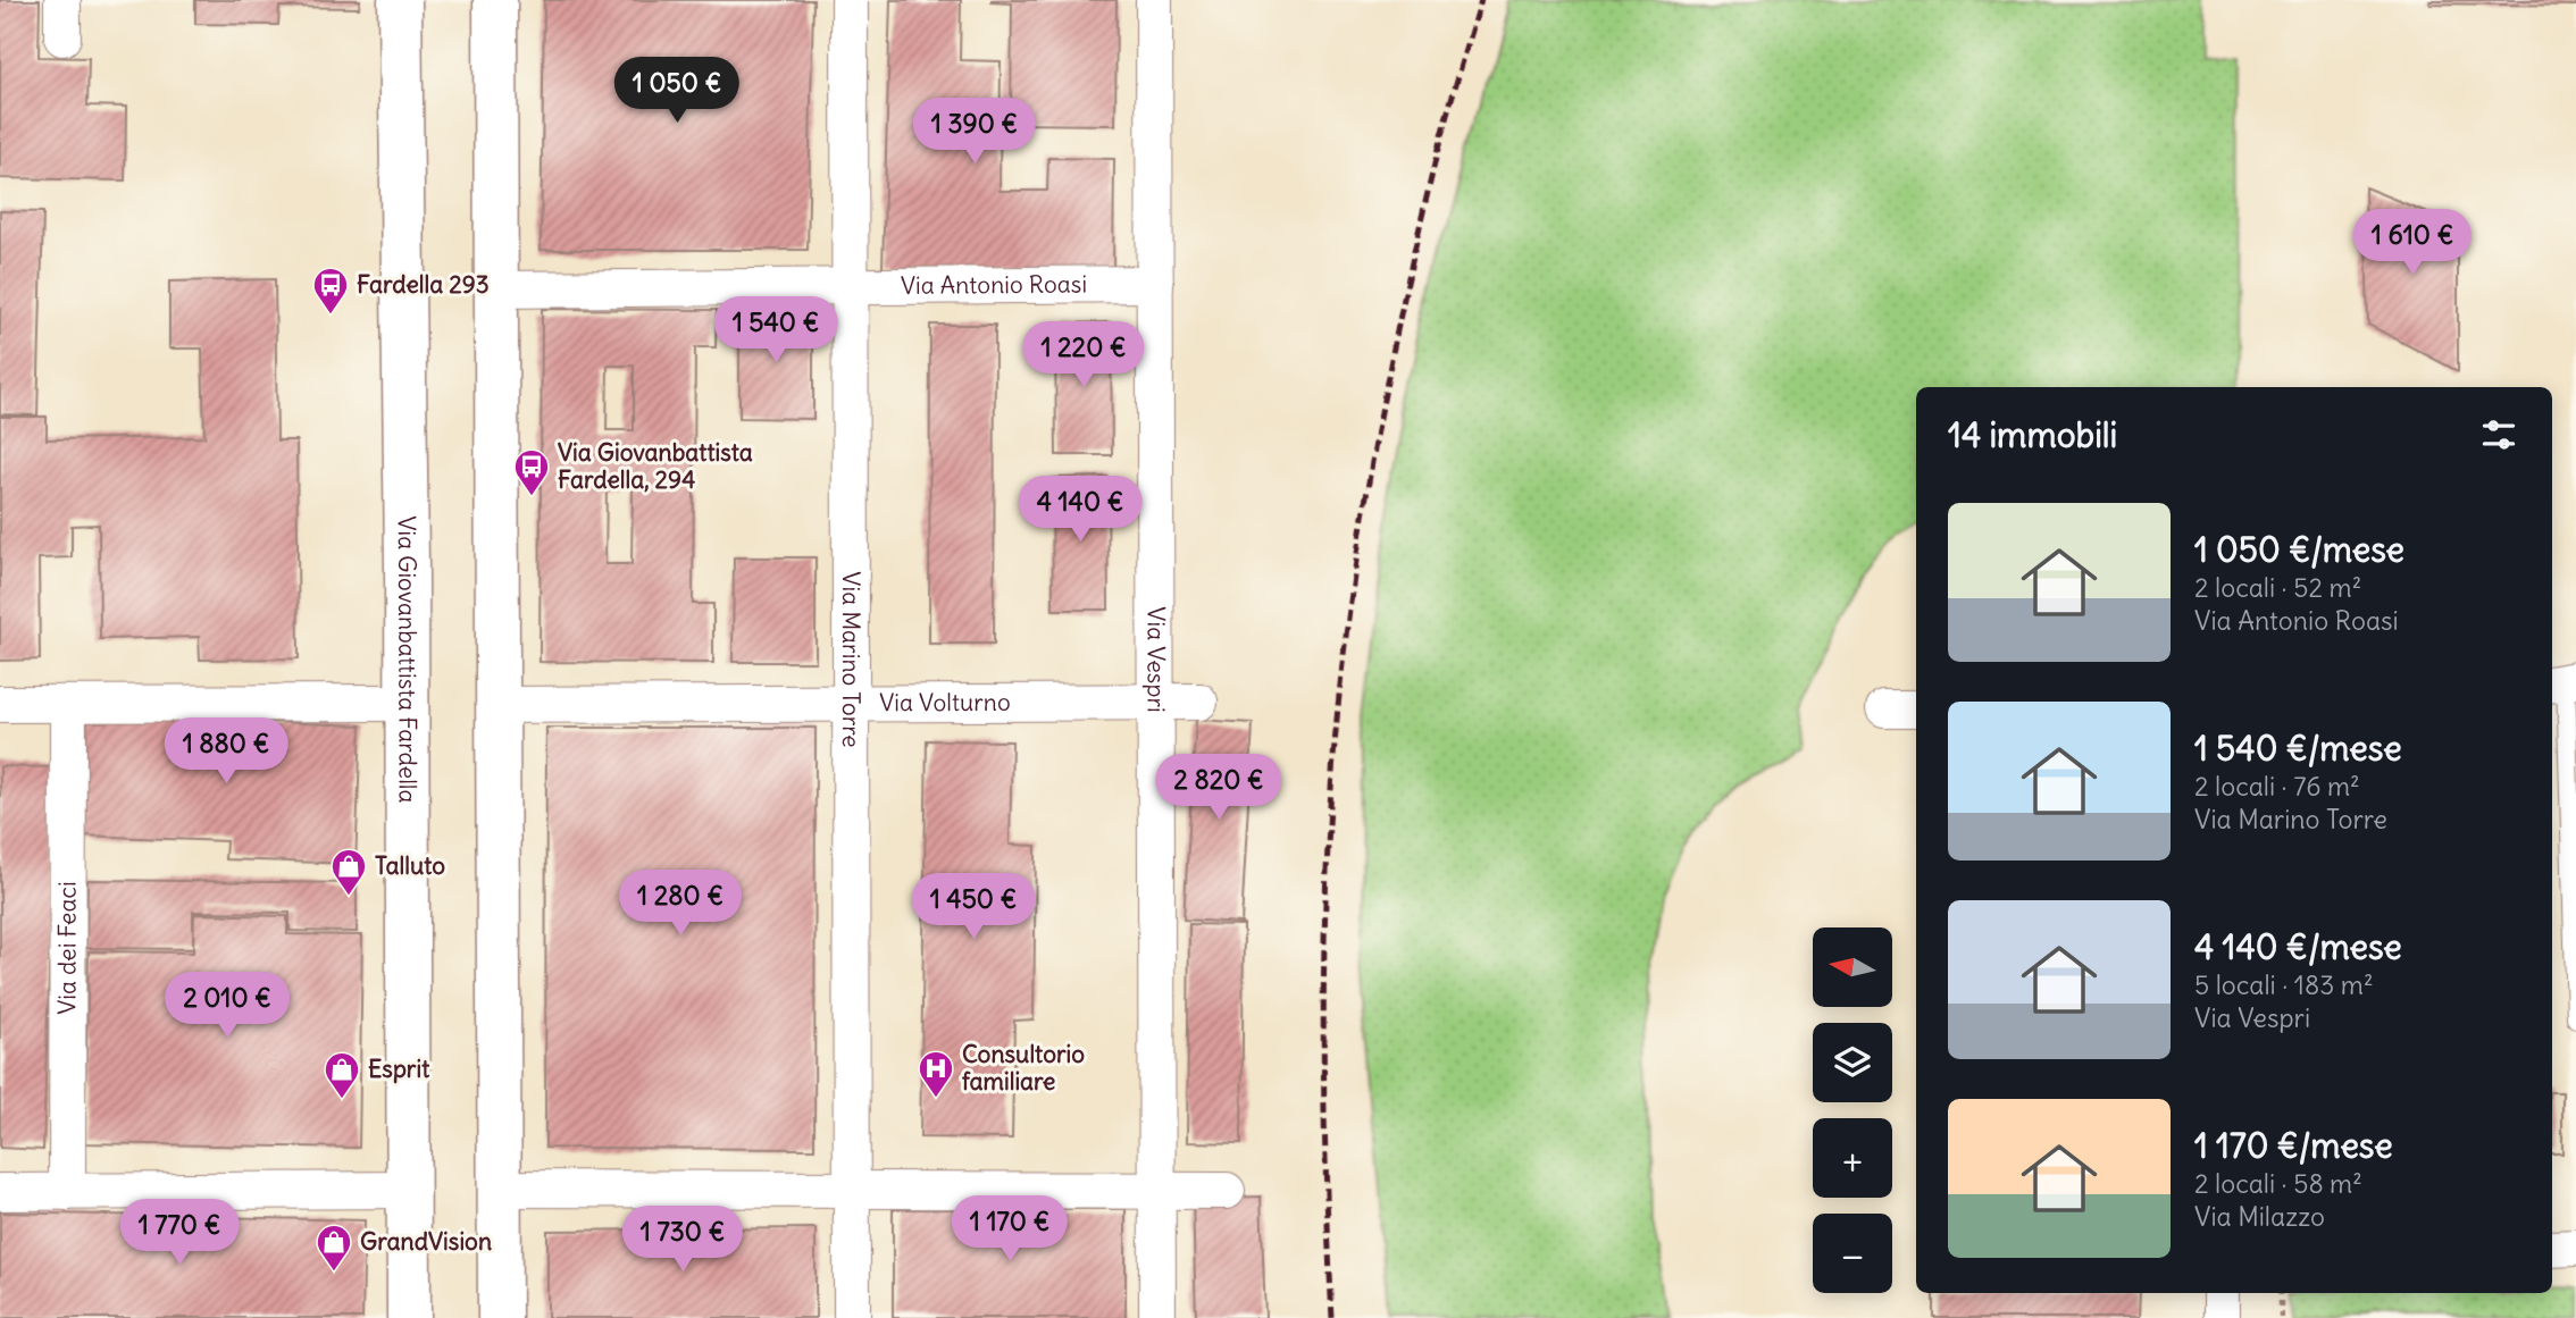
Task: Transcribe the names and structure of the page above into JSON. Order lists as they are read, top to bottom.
{
  "streets": {
    "main road": ["Via Giovanbattista Fardella"],
    "street": [
      "Via Antonio Roasi",
      "Via Vespri",
      "Via Marino Torre",
      "Via Volturno",
      "Via dei Feaci"
    ]
  },
  "crossings": [
    ["Via Antonio Roasi", "Via Vespri"],
    ["Via Antonio Roasi", "Via Marino Torre"],
    ["Via Vespri", "Via Volturno"],
    ["Via Marino Torre", "Via Volturno"]
  ],
  "places": {
    "bus stop": ["Fardella 293", "Via Giovanbattista Fardella, 294"],
    "shop": ["Talluto", "Esprit", "GrandVision"],
    "hospital": ["Consultorio familiare"]
  },
  "north": "left",
  "page": {
    "price": [
      "1 050 €",
      "1 390 €",
      "1 610 €",
      "1 540 €",
      "1 220 €",
      "4 140 €",
      "1 880 €",
      "2 820 €",
      "1 280 €",
      "1 450 €",
      "2 010 €",
      "1 170 €",
      "1 770 €",
      "1 730 €"
    ],
    "heading": "14 immobili",
    "list": [
      {
        "name": "1 050 €/mese",
        "note": "2 locali · 52 m² · Via Antonio Roasi"
      },
      {
        "name": "1 540 €/mese",
        "note": "2 locali · 76 m² · Via Marino Torre"
      },
      {
        "name": "4 140 €/mese",
        "note": "5 locali · 183 m² · Via Vespri"
      },
      {
        "name": "1 170 €/mese",
        "note": "2 locali · 58 m² · Via Milazzo"
      }
    ],
    "map_buttons": ["+", "−"]
  }
}
